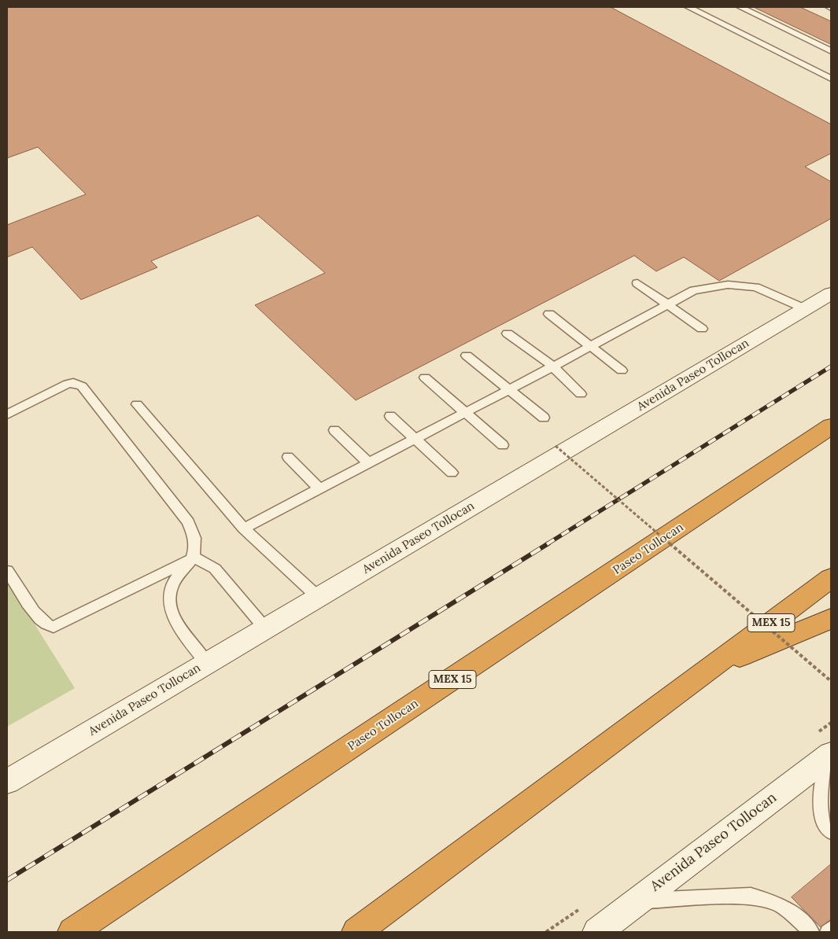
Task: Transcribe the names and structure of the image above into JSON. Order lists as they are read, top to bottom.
{
  "streets": {
    "highway": ["Paseo Tollocan", "MEX 15"],
    "main road": ["Avenida Paseo Tollocan"]
  }
}
